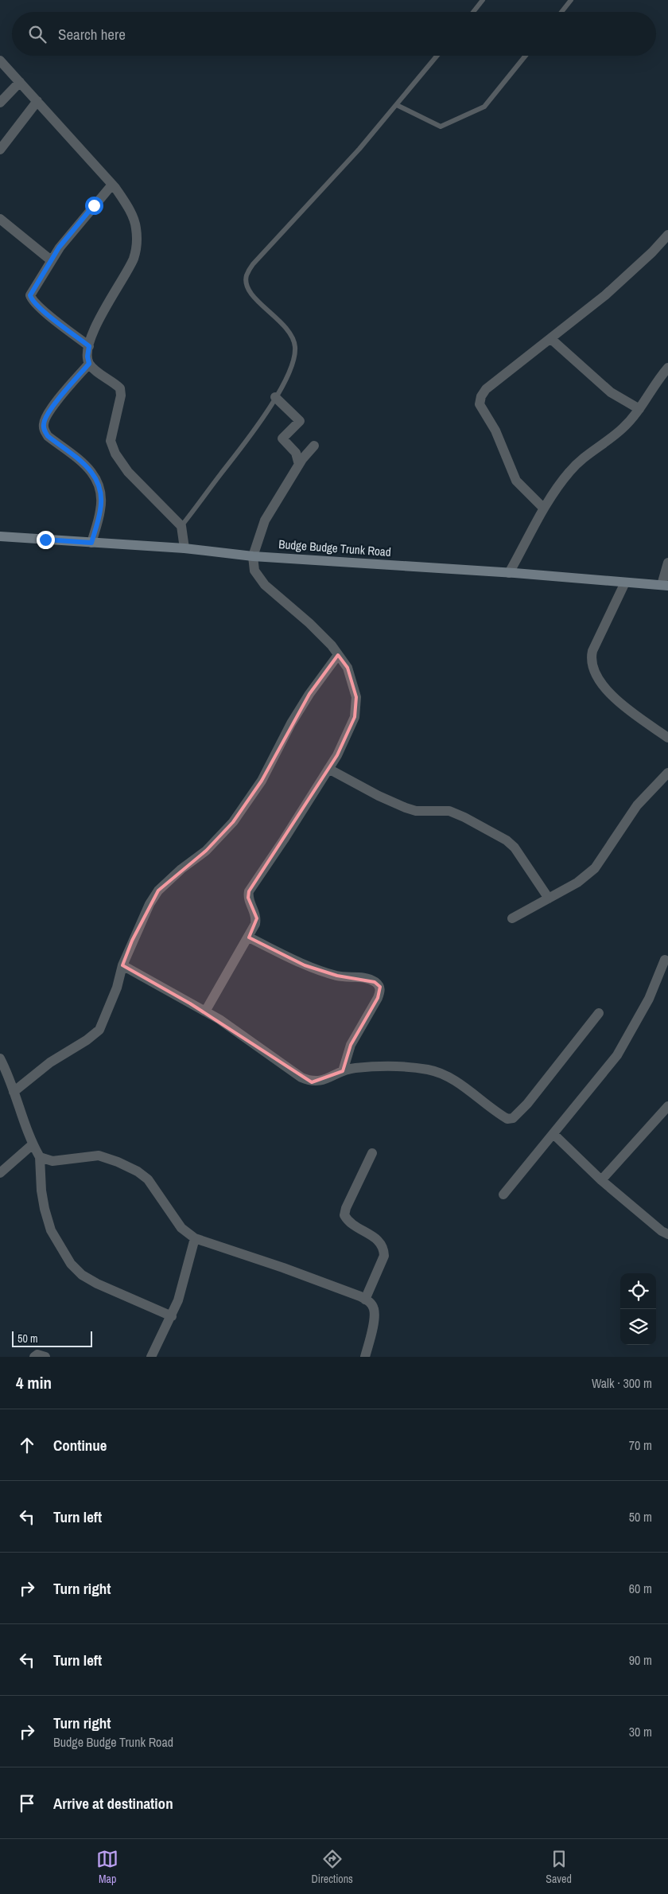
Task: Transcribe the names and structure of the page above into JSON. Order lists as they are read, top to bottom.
{
  "streets": {
    "main road": ["Budge Budge Trunk Road"]
  },
  "scale_bar": "50 m",
  "page": {
    "search": "Search here",
    "scale": "50 m",
    "heading": ["4 min", "Walk · 300 m"],
    "list": [
      ["Continue", "70 m"],
      ["Turn left", "50 m"],
      ["Turn right", "60 m"],
      ["Turn left", "90 m"],
      ["Turn right", "Budge Budge Trunk Road", "30 m"],
      "Arrive at destination"
    ],
    "nav": ["Map", "Directions", "Saved"]
  }
}
